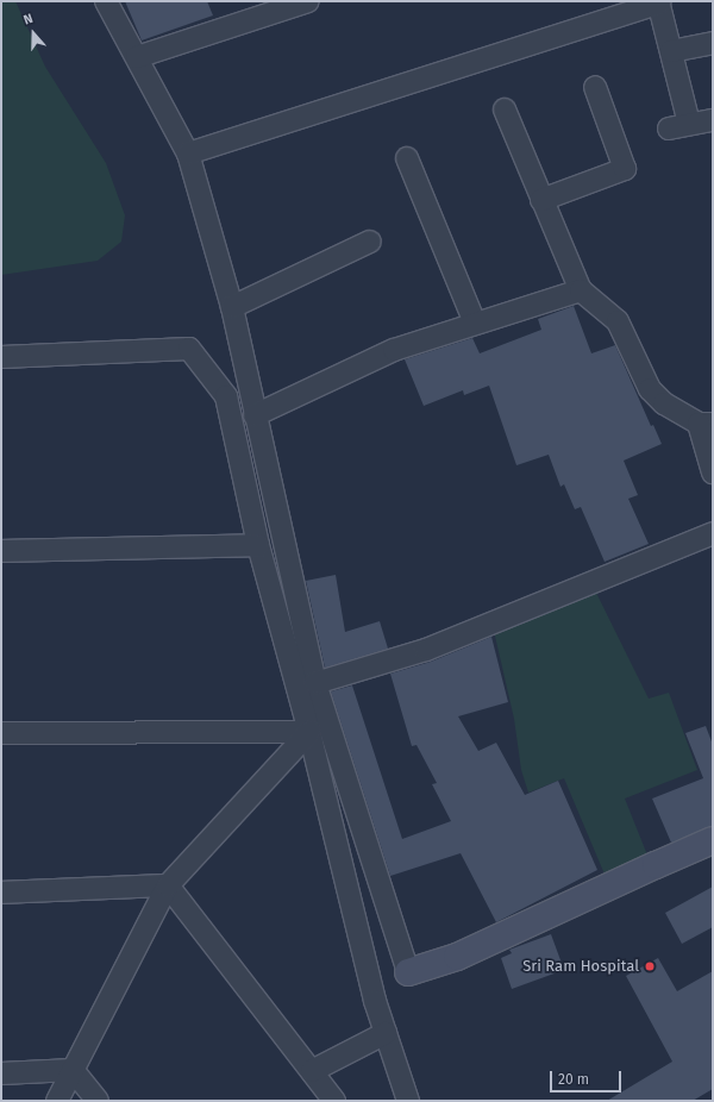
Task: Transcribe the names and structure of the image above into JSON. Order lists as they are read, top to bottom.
{
  "places": ["Sri Ram Hospital"],
  "scale_bar": "20 m",
  "north": "top"
}
